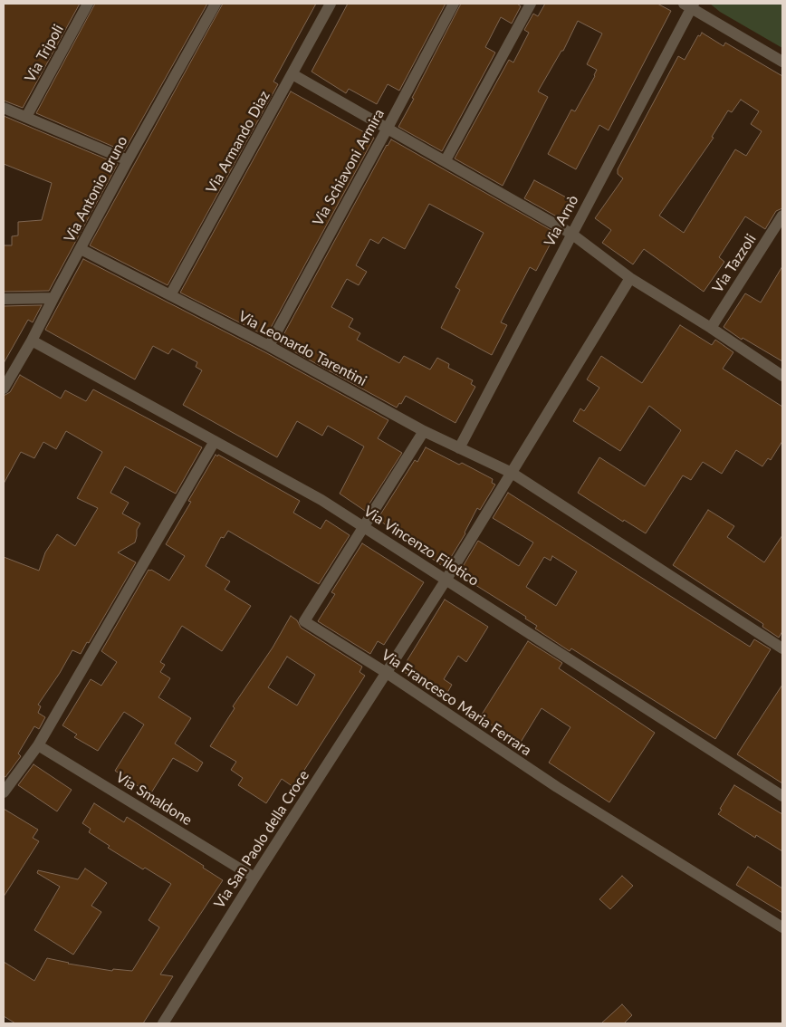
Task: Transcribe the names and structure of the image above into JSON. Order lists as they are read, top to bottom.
{
  "streets": {
    "street": [
      "Via Tripoli",
      "Via Armando Diaz",
      "Via Schiavoni Armira",
      "Via Antonio Bruno",
      "Via Arnò",
      "Via Tazzoli",
      "Via Leonardo Tarentini",
      "Via Vincenzo Filotico",
      "Via Francesco Maria Ferrara",
      "Via Smaldone",
      "Via San Paolo della Croce"
    ]
  },
  "crossings": [
    ["Via Armando Diaz", "Via Leonardo Tarentini"],
    ["Via Schiavoni Armira", "Via Leonardo Tarentini"],
    ["Via Antonio Bruno", "Via Leonardo Tarentini"],
    ["Via Antonio Bruno", "Via Vincenzo Filotico"],
    ["Via Arnò", "Via Leonardo Tarentini"],
    ["Via Leonardo Tarentini", "Via Francesco Maria Ferrara"],
    ["Via Leonardo Tarentini", "Via San Paolo della Croce"],
    ["Via Vincenzo Filotico", "Via Francesco Maria Ferrara"],
    ["Via Vincenzo Filotico", "Via San Paolo della Croce"],
    ["Via Francesco Maria Ferrara", "Via San Paolo della Croce"],
    ["Via Smaldone", "Via San Paolo della Croce"]
  ]
}
